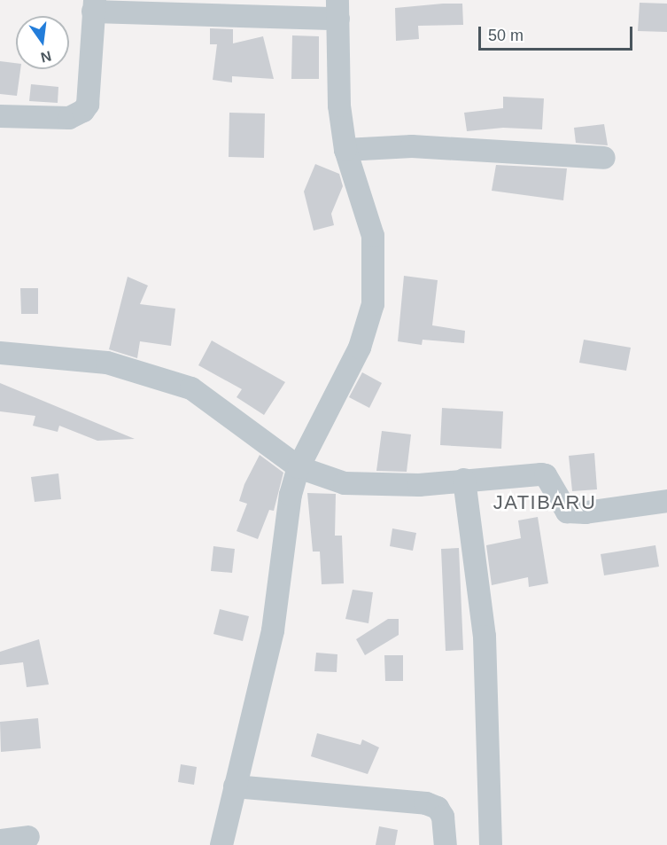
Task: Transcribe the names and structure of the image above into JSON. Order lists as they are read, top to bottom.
{
  "districts": ["JATIBARU"],
  "scale_bar": "50 m",
  "north": "bottom"
}
